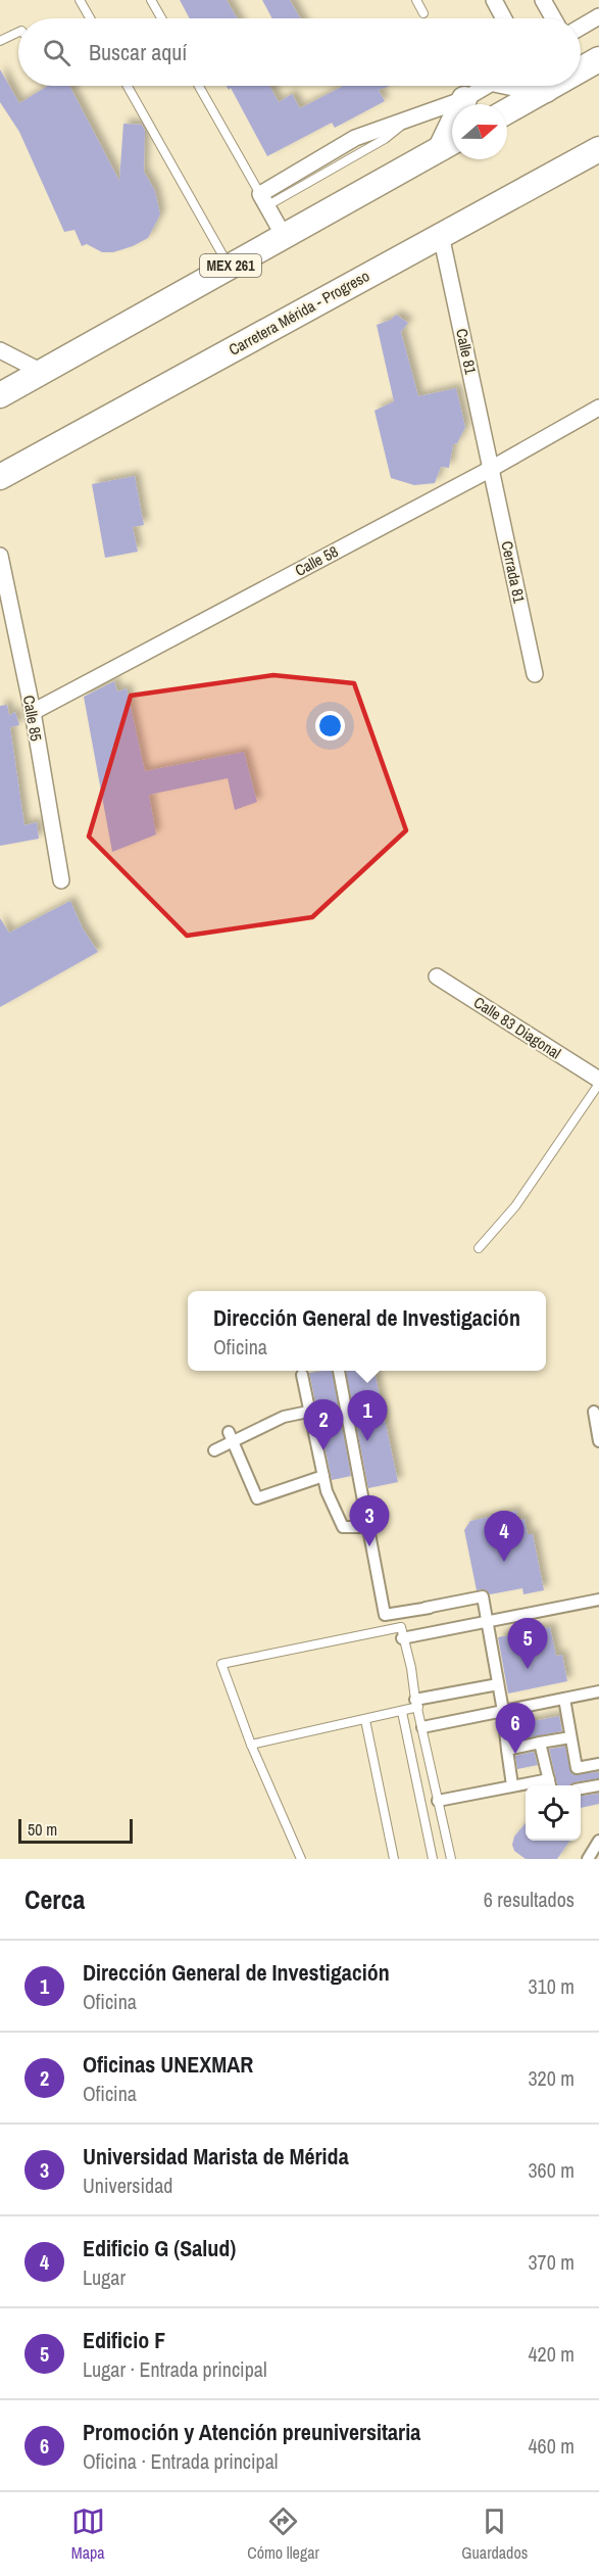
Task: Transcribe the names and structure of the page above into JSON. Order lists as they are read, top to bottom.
{
  "streets": {
    "highway": ["MEX 261", "Carretera Mérida - Progreso"],
    "street": [
      "Calle 81",
      "Calle 58",
      "Cerrada 81",
      "Calle 85",
      "Calle 83 Diagonal"
    ]
  },
  "crossings": [
    ["Carretera Mérida - Progreso", "Calle 81"],
    ["Calle 81", "Calle 58"],
    ["Calle 81", "Cerrada 81"],
    ["Calle 58", "Cerrada 81"],
    ["Calle 58", "Calle 85"]
  ],
  "scale_bar": "50 m",
  "north": "right",
  "page": {
    "search": "Buscar aquí",
    "popup": ["Dirección General de Investigación", "Oficina"],
    "pins": [
      "1",
      "2",
      "3",
      "4",
      "5",
      "6"
    ],
    "scale": "50 m",
    "heading": ["Cerca", "6 resultados"],
    "list": [
      {
        "mark": "1",
        "name": "Dirección General de Investigación",
        "note": "Oficina",
        "value": "310 m"
      },
      {
        "mark": "2",
        "name": "Oficinas UNEXMAR",
        "note": "Oficina",
        "value": "320 m"
      },
      {
        "mark": "3",
        "name": "Universidad Marista de Mérida",
        "note": "Universidad",
        "value": "360 m"
      },
      {
        "mark": "4",
        "name": "Edificio G (Salud)",
        "note": "Lugar",
        "value": "370 m"
      },
      {
        "mark": "5",
        "name": "Edificio F",
        "note": "Lugar · Entrada principal",
        "value": "420 m"
      },
      {
        "mark": "6",
        "name": "Promoción y Atención preuniversitaria",
        "note": "Oficina · Entrada principal",
        "value": "460 m"
      }
    ],
    "nav": ["Mapa", "Cómo llegar", "Guardados"]
  }
}
